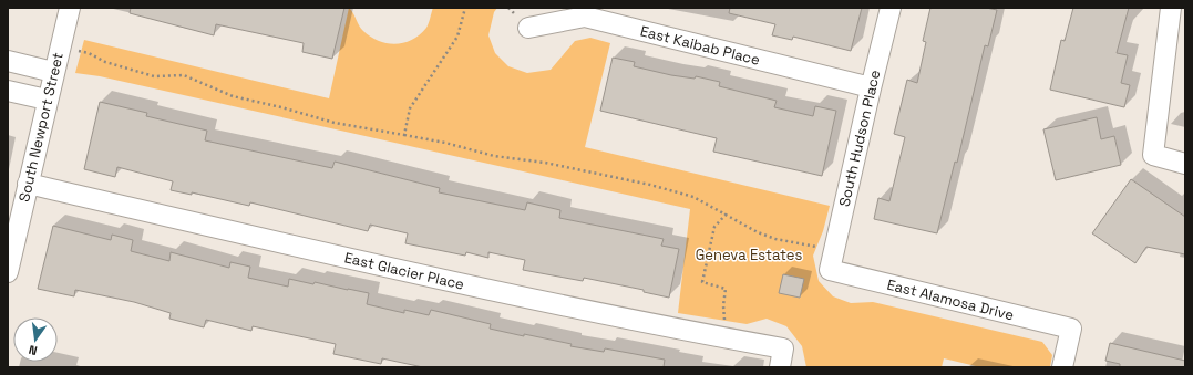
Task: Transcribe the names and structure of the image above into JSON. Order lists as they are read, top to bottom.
{
  "streets": {
    "street": [
      "East Kaibab Place",
      "South Newport Street",
      "South Hudson Place",
      "East Glacier Place",
      "East Alamosa Drive"
    ]
  },
  "crossings": [
    ["East Kaibab Place", "South Hudson Place"],
    ["South Newport Street", "East Glacier Place"],
    ["South Hudson Place", "East Alamosa Drive"]
  ],
  "parks": ["Geneva Estates"],
  "north": "bottom"
}
